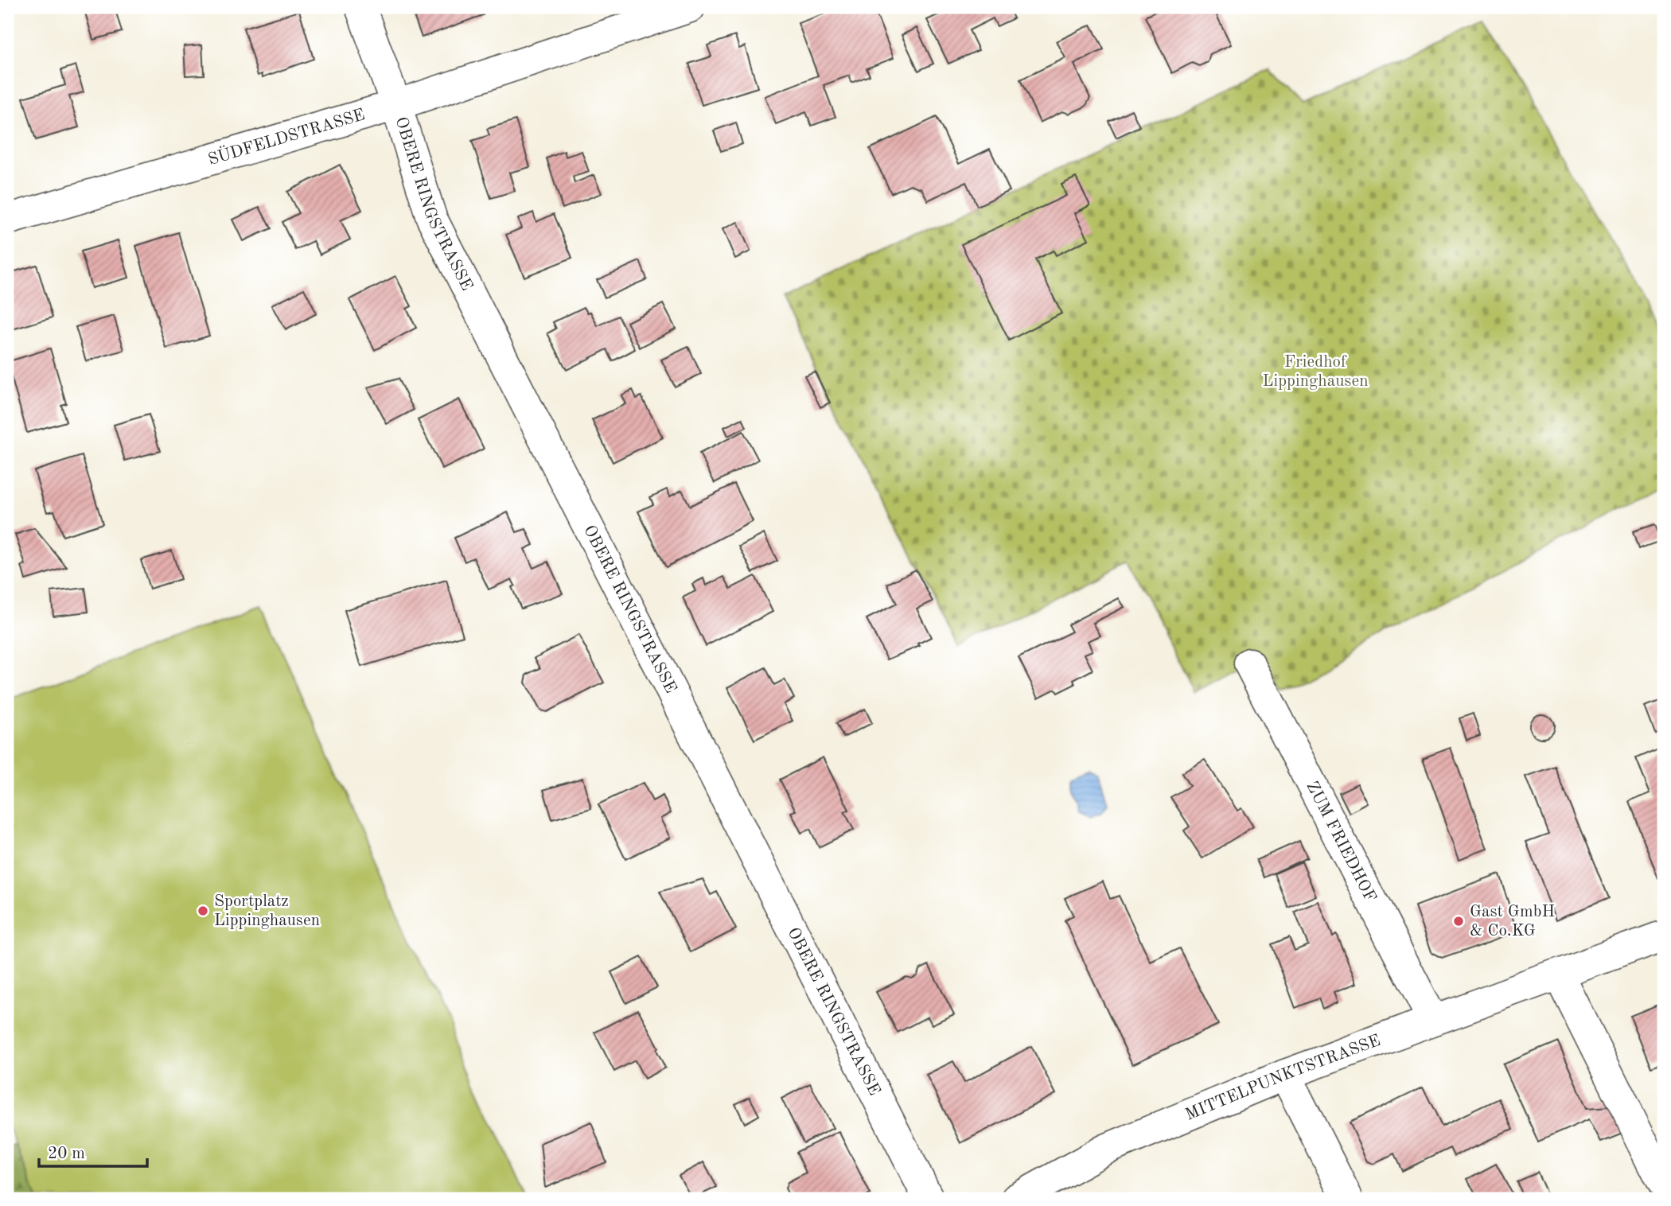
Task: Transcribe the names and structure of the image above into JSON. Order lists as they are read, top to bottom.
{
  "streets": {
    "street": [
      "SÜDFELDSTRASSE",
      "OBERE RINGSTRASSE",
      "ZUM FRIEDHOF",
      "MITTELPUNKTSTRASSE"
    ]
  },
  "crossings": [
    ["SÜDFELDSTRASSE", "OBERE RINGSTRASSE"],
    ["ZUM FRIEDHOF", "MITTELPUNKTSTRASSE"]
  ],
  "parks": ["Friedhof Lippinghausen"],
  "places": ["Sportplatz Lippinghausen", "Gast GmbH & Co.KG"],
  "scale_bar": "20 m"
}
